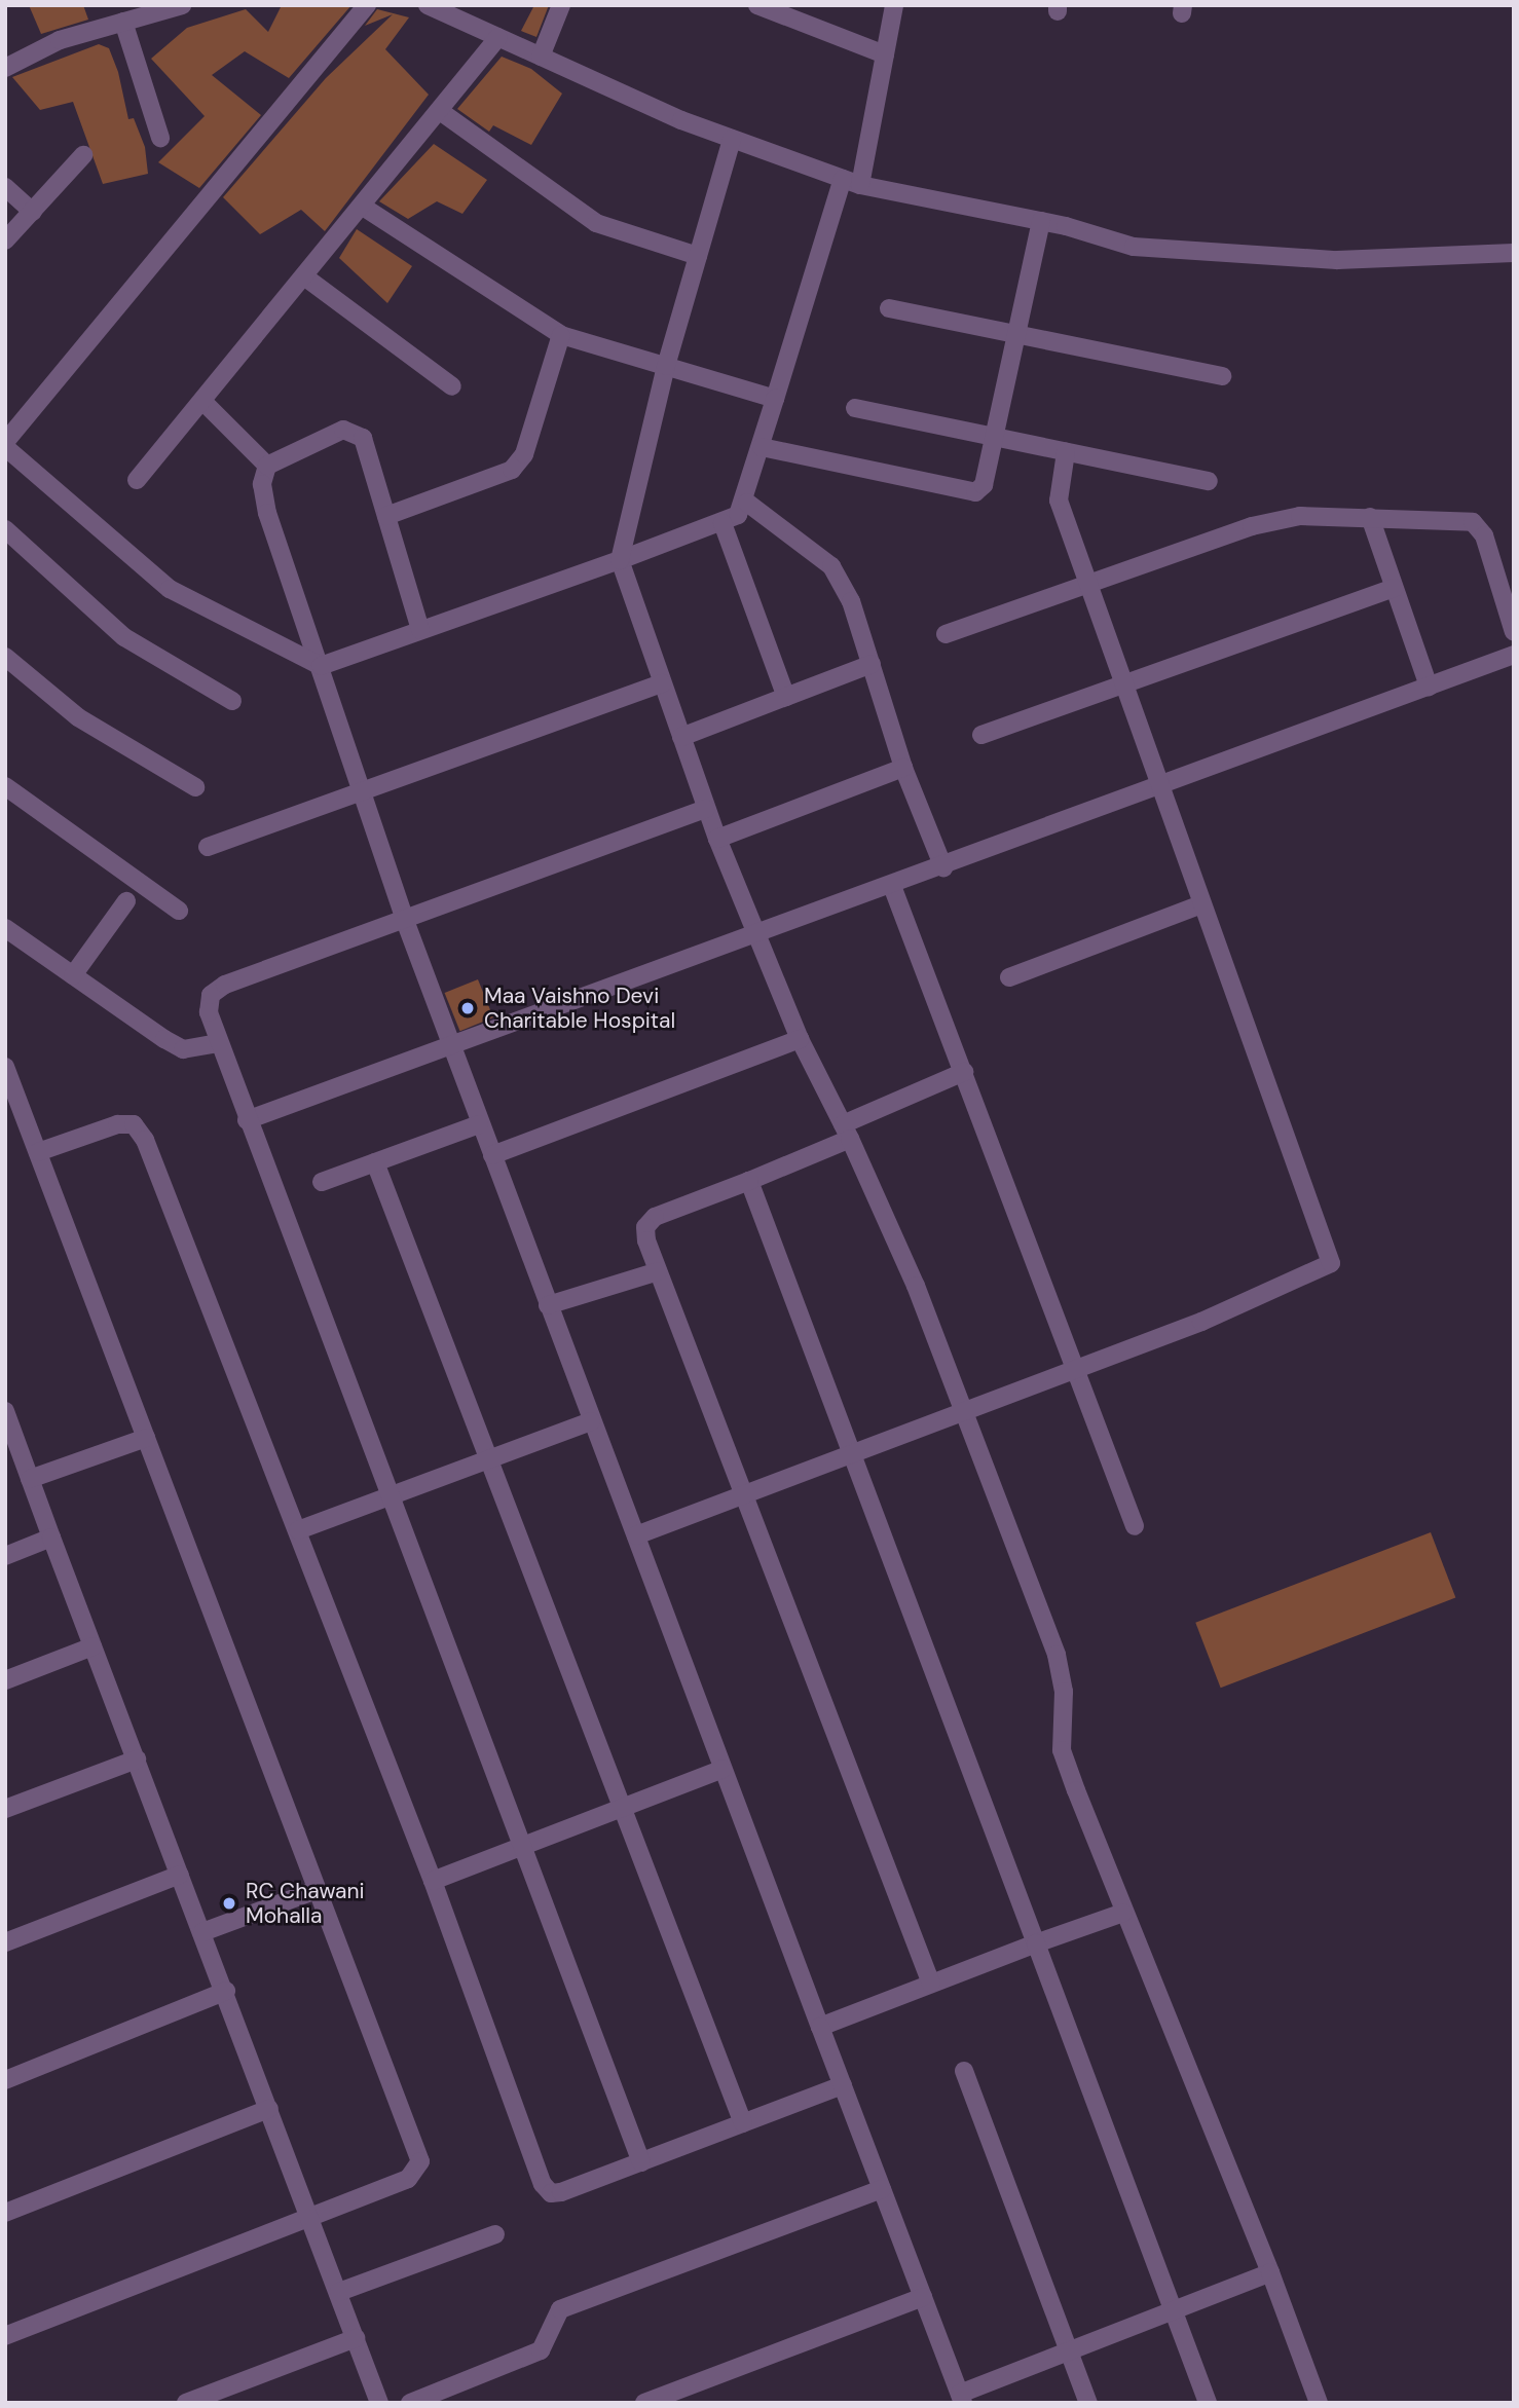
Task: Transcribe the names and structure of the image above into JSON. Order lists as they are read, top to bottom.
{
  "places": ["Maa Vaishno Devi Charitable Hospital", "RC Chawani Mohalla"]
}
